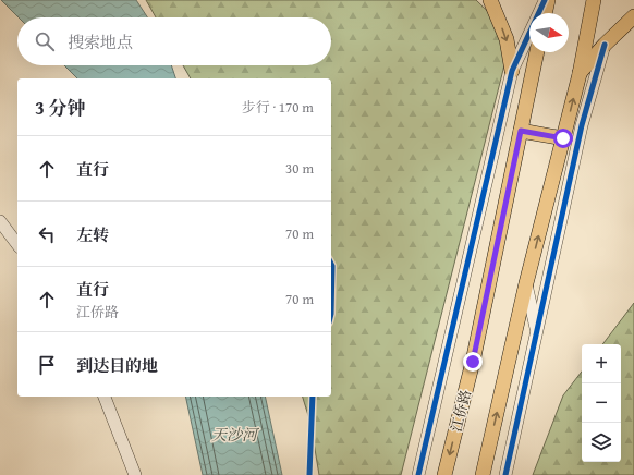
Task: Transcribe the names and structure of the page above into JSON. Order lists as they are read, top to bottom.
{
  "streets": {
    "main road": ["江侨路"]
  },
  "water": ["天沙河"],
  "north": "right",
  "page": {
    "search": "搜索地点",
    "heading": ["3 分钟", "步行 · 170 m"],
    "list": [
      ["直行", "30 m"],
      ["左转", "70 m"],
      ["直行", "江侨路", "70 m"],
      "到达目的地"
    ],
    "map_buttons": ["+", "−"]
  }
}
